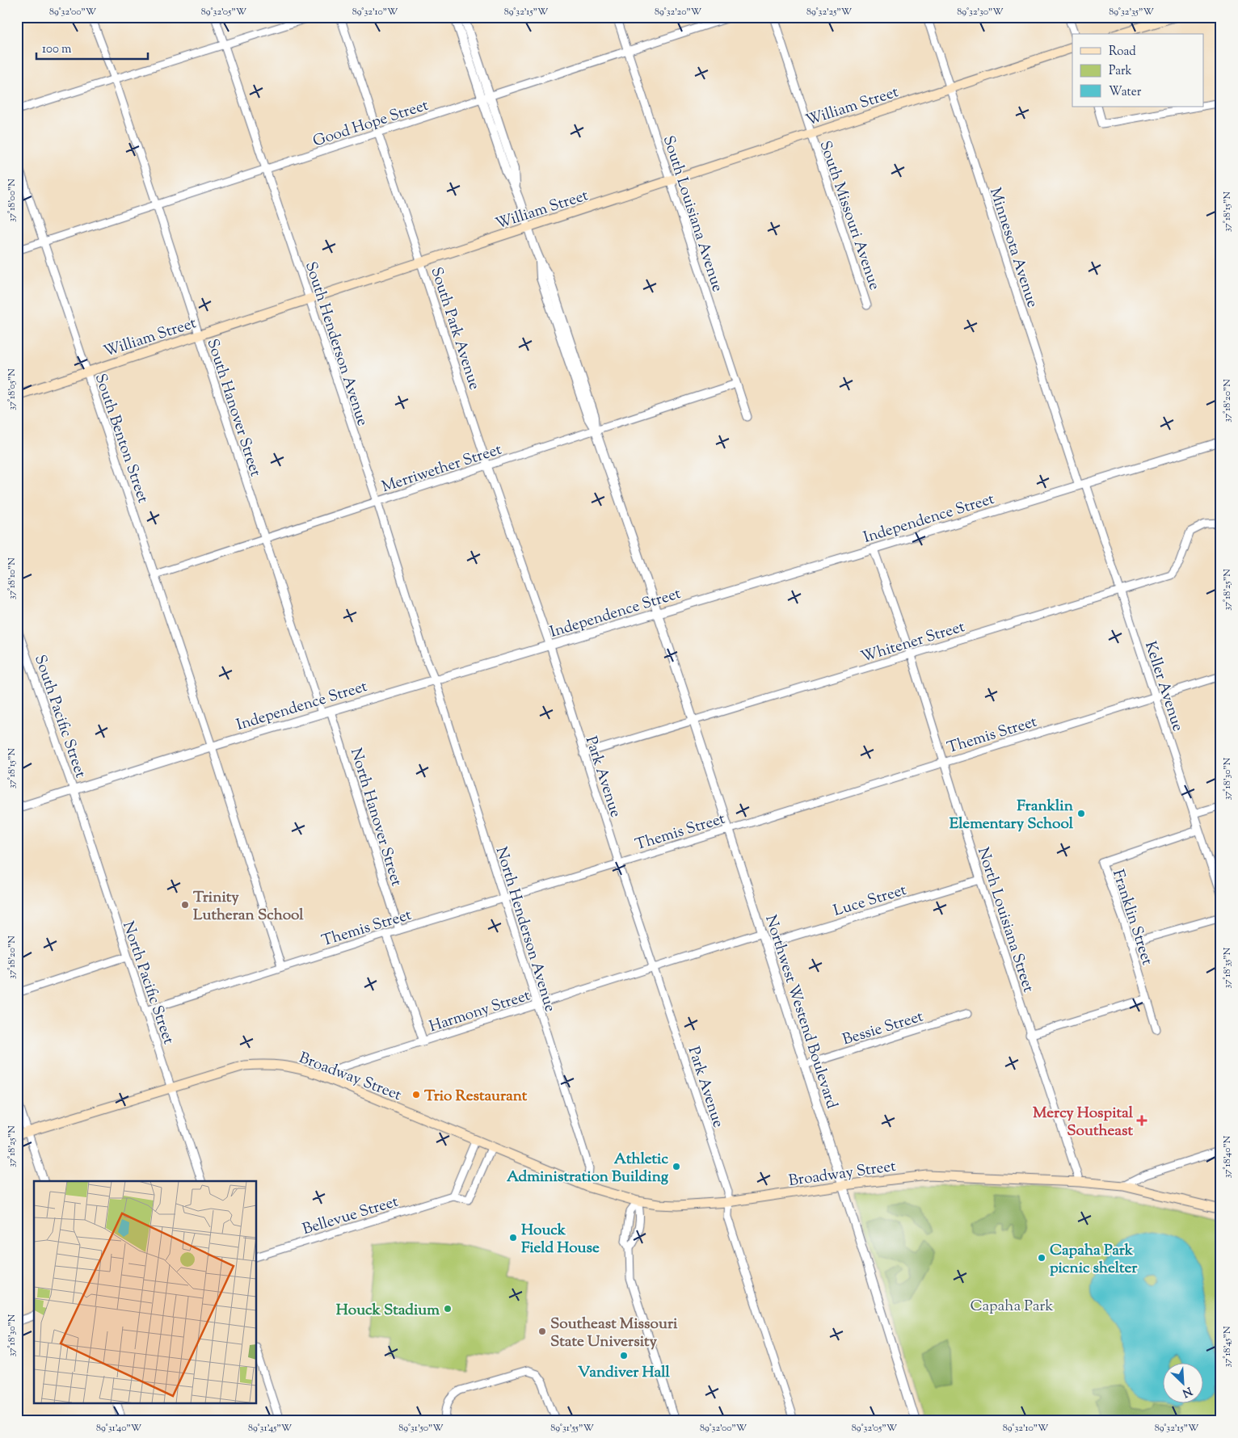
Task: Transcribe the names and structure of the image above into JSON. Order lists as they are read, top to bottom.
{
  "streets": {
    "main road": ["William Street", "Broadway Street"],
    "street": [
      "Good Hope Street",
      "South Louisiana Avenue",
      "South Missouri Avenue",
      "Minnesota Avenue",
      "South Park Avenue",
      "South Henderson Avenue",
      "South Hanover Street",
      "South Benton Street",
      "Merriwether Street",
      "Independence Street",
      "Whitener Street",
      "Keller Avenue",
      "South Pacific Street",
      "Themis Street",
      "Park Avenue",
      "North Hanover Street",
      "Luce Street",
      "Franklin Street",
      "North Louisiana Street",
      "North Henderson Avenue",
      "North Pacific Street",
      "Harmony Street",
      "Northwest Westend Boulevard",
      "Bessie Street",
      "Bellevue Street"
    ]
  },
  "crossings": [
    ["William Street", "South Louisiana Avenue"],
    ["William Street", "South Missouri Avenue"],
    ["William Street", "Minnesota Avenue"],
    ["William Street", "South Park Avenue"],
    ["William Street", "South Henderson Avenue"],
    ["William Street", "South Hanover Street"],
    ["William Street", "South Benton Street"],
    ["William Street", "Northwest Westend Boulevard"],
    ["Good Hope Street", "South Louisiana Avenue"],
    ["Good Hope Street", "South Park Avenue"],
    ["Good Hope Street", "South Henderson Avenue"],
    ["Good Hope Street", "South Hanover Street"],
    ["Good Hope Street", "South Benton Street"],
    ["South Louisiana Avenue", "Merriwether Street"],
    ["Minnesota Avenue", "Independence Street"],
    ["Minnesota Avenue", "Keller Avenue"],
    ["South Park Avenue", "Merriwether Street"],
    ["South Park Avenue", "Independence Street"],
    ["South Park Avenue", "Park Avenue"],
    ["South Henderson Avenue", "Merriwether Street"],
    ["South Henderson Avenue", "Independence Street"],
    ["South Henderson Avenue", "North Henderson Avenue"],
    ["South Hanover Street", "Merriwether Street"],
    ["South Hanover Street", "Independence Street"],
    ["South Hanover Street", "North Hanover Street"],
    ["South Benton Street", "Merriwether Street"],
    ["South Benton Street", "Independence Street"],
    ["South Benton Street", "Themis Street"],
    ["Merriwether Street", "Northwest Westend Boulevard"],
    ["Independence Street", "Keller Avenue"],
    ["Independence Street", "South Pacific Street"],
    ["Independence Street", "Park Avenue"],
    ["Independence Street", "North Hanover Street"],
    ["Independence Street", "North Louisiana Street"],
    ["Independence Street", "North Henderson Avenue"],
    ["Independence Street", "North Pacific Street"],
    ["Independence Street", "Northwest Westend Boulevard"],
    ["Whitener Street", "Keller Avenue"],
    ["Whitener Street", "Park Avenue"],
    ["Whitener Street", "North Louisiana Street"],
    ["Whitener Street", "Northwest Westend Boulevard"],
    ["Keller Avenue", "Themis Street"],
    ["Keller Avenue", "Franklin Street"],
    ["South Pacific Street", "North Pacific Street"],
    ["Themis Street", "Park Avenue"],
    ["Themis Street", "North Hanover Street"],
    ["Themis Street", "North Louisiana Street"],
    ["Themis Street", "North Henderson Avenue"],
    ["Themis Street", "North Pacific Street"],
    ["Themis Street", "Northwest Westend Boulevard"],
    ["Park Avenue", "Harmony Street"],
    ["Park Avenue", "Broadway Street"],
    ["Luce Street", "North Louisiana Street"],
    ["Luce Street", "Northwest Westend Boulevard"],
    ["North Louisiana Street", "Broadway Street"],
    ["North Henderson Avenue", "Harmony Street"],
    ["North Henderson Avenue", "Broadway Street"],
    ["North Pacific Street", "Broadway Street"],
    ["Harmony Street", "Northwest Westend Boulevard"],
    ["Harmony Street", "Broadway Street"],
    ["Northwest Westend Boulevard", "Bessie Street"],
    ["Northwest Westend Boulevard", "Broadway Street"]
  ],
  "parks": ["Capaha Park"],
  "places": {
    "other": [
      "Franklin Elementary School",
      "Trinity Lutheran School",
      "Trio Restaurant",
      "Athletic Administration Building",
      "Houck Field House",
      "Capaha Park picnic shelter",
      "Houck Stadium",
      "Southeast Missouri State University",
      "Vandiver Hall"
    ],
    "health": ["Mercy Hospital Southeast"]
  },
  "legend": ["Road", "Park", "Water"],
  "scale_bar": "100 m",
  "north": "bottom right",
  "coordinates": [
    "89°32'00\"W",
    "89°32'05\"W",
    "89°32'10\"W",
    "89°32'15\"W",
    "89°32'20\"W",
    "89°32'25\"W",
    "89°32'30\"W",
    "89°32'35\"W",
    "37°18'00\"N",
    "37°18'15\"N",
    "37°18'05\"N",
    "37°18'20\"N",
    "37°18'10\"N",
    "37°18'25\"N",
    "37°18'30\"N",
    "37°18'35\"N",
    "37°18'40\"N",
    "37°18'45\"N",
    "89°31'40\"W",
    "89°31'45\"W",
    "89°31'50\"W",
    "89°31'55\"W"
  ]
}
